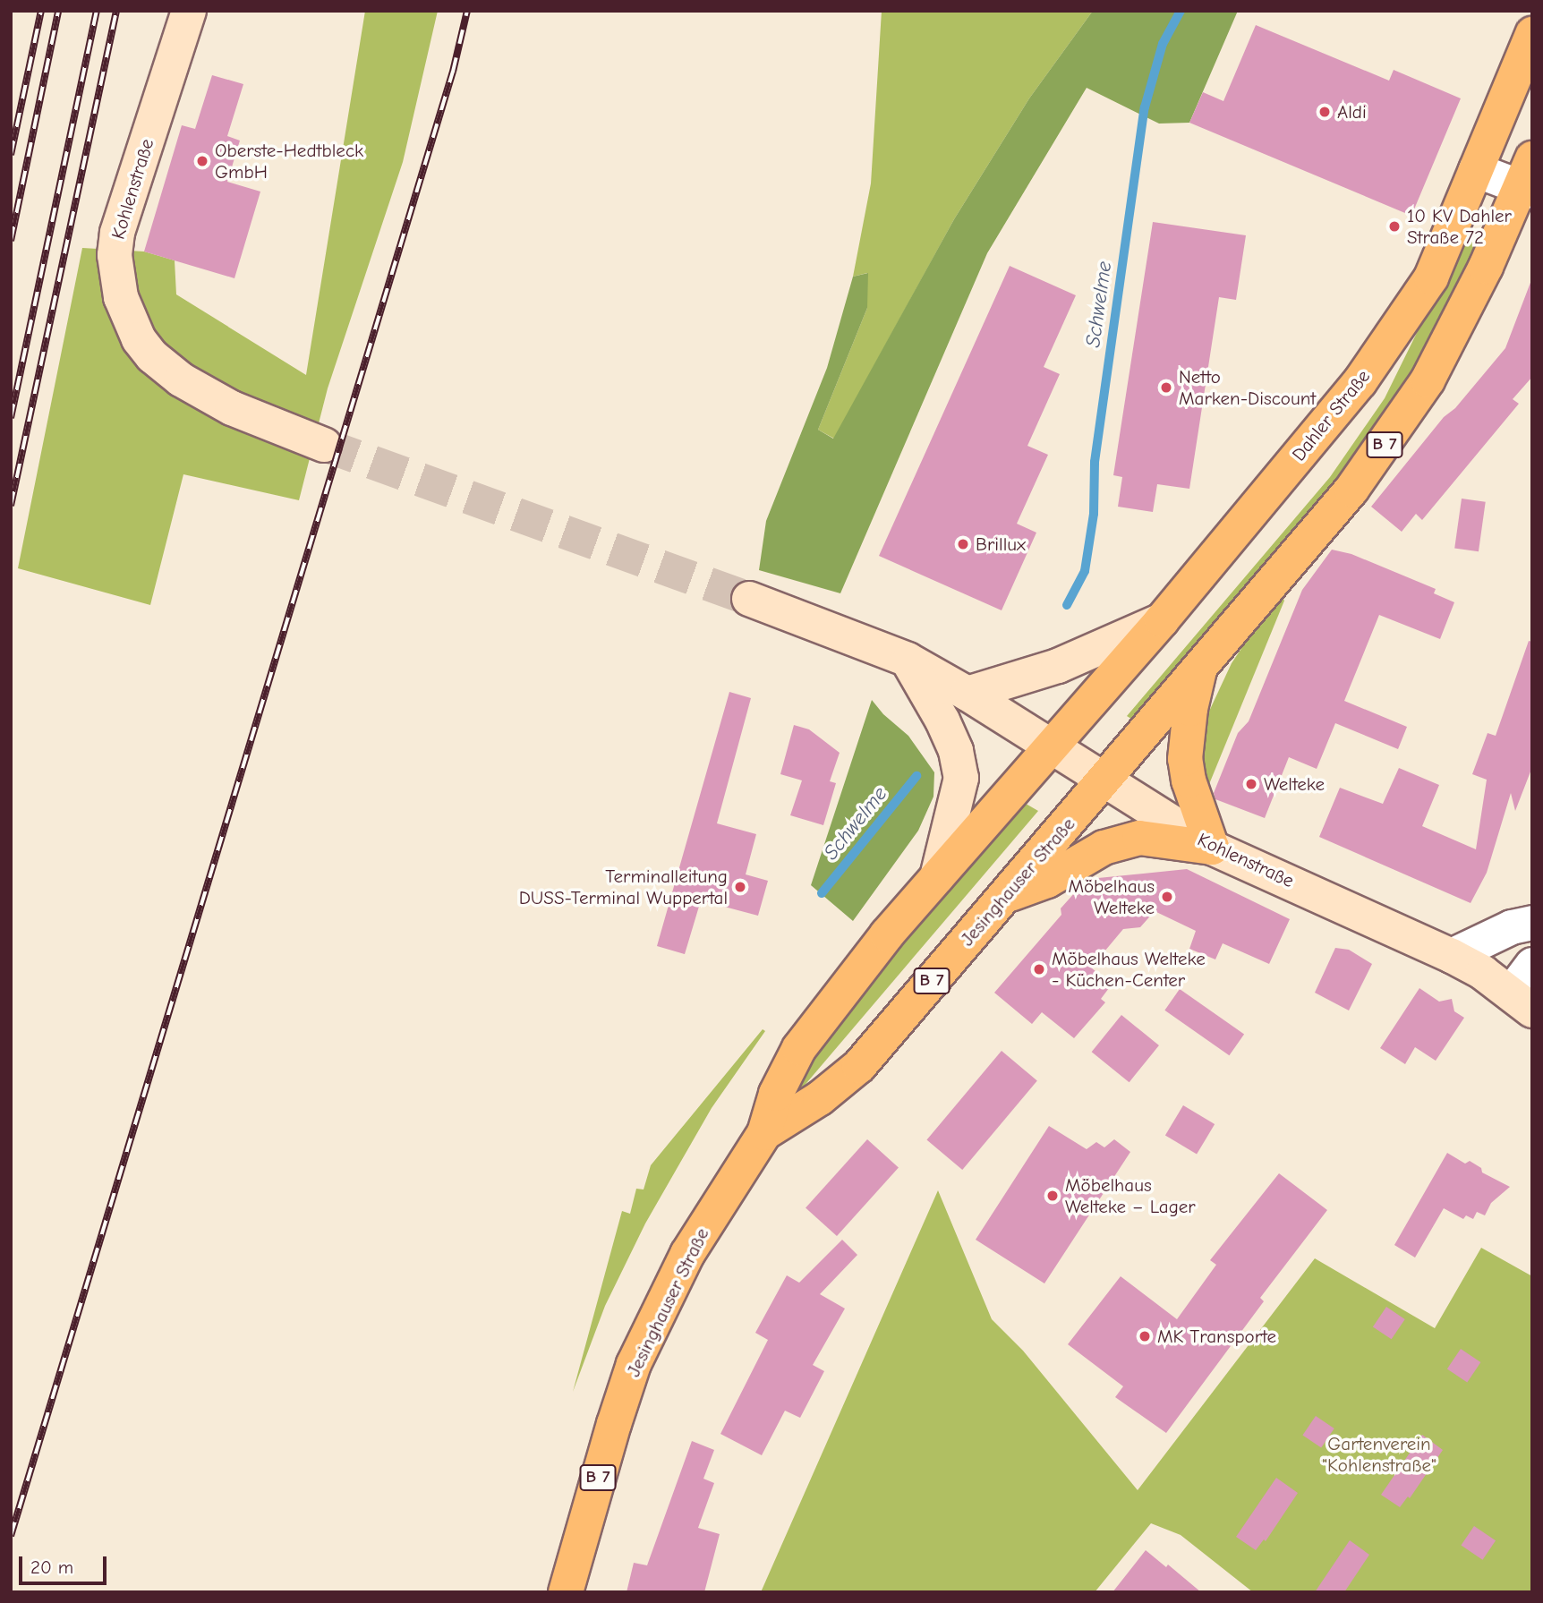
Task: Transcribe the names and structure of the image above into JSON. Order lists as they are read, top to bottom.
{
  "streets": {
    "main road": ["Dahler Straße", "B 7", "Jesinghauser Straße"],
    "street": ["Kohlenstraße"]
  },
  "crossings": [
    ["Kohlenstraße", "Dahler Straße"],
    ["Kohlenstraße", "B 7"],
    ["Kohlenstraße", "Jesinghauser Straße"],
    ["Dahler Straße", "Jesinghauser Straße"],
    ["B 7", "Jesinghauser Straße"]
  ],
  "water": ["Schwelme"],
  "parks": ["Gartenverein \"Kohlenstraße\""],
  "places": [
    "Aldi",
    "Oberste-Hedtbleck GmbH",
    "10 KV Dahler Straße 72",
    "Netto Marken-Discount",
    "Brillux",
    "Welteke",
    "Terminalleitung DUSS-Terminal Wuppertal",
    "Möbelhaus Welteke",
    "Möbelhaus Welteke - Küchen-Center",
    "Möbelhaus Welteke – Lager",
    "MK Transporte"
  ],
  "scale_bar": "20 m"
}
